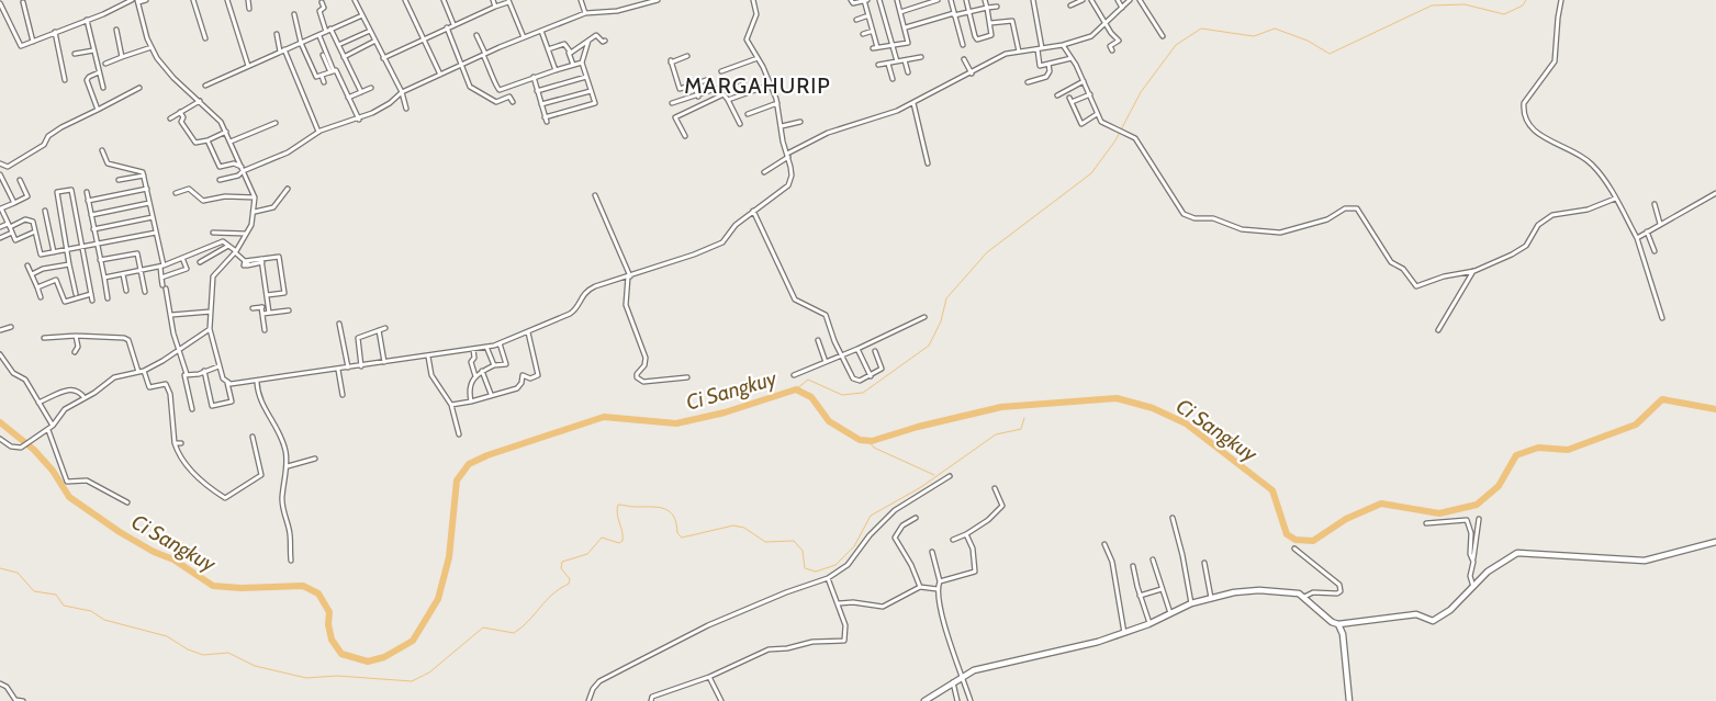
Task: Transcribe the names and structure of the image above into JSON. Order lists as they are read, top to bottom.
{
  "districts": ["MARGAHURIP"],
  "water": ["Ci Sangkuy"]
}
